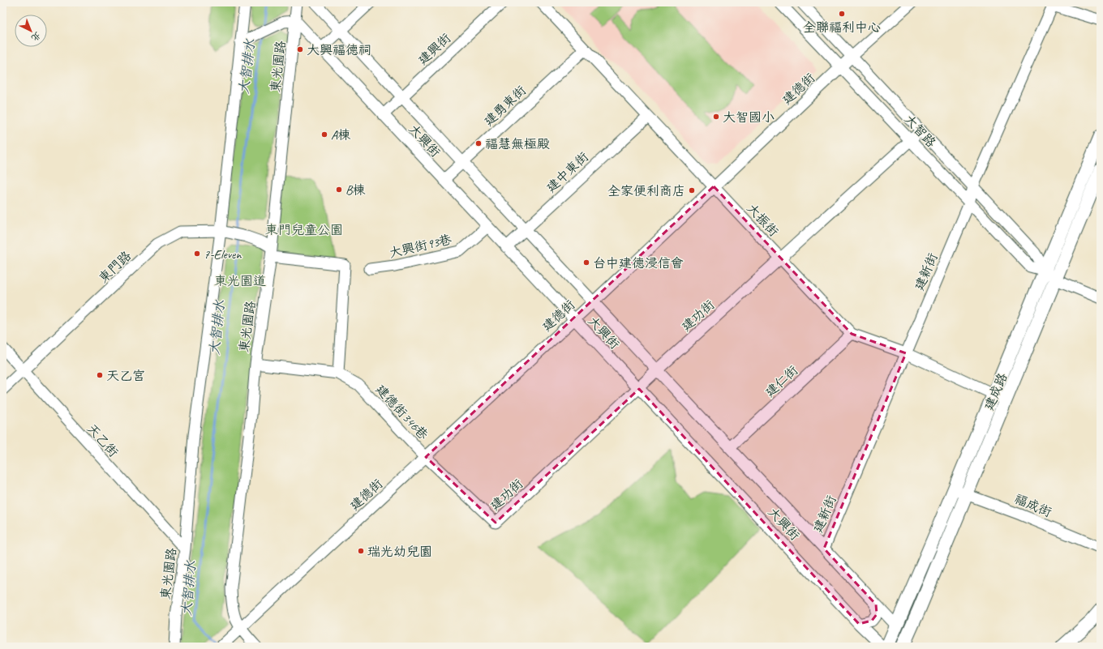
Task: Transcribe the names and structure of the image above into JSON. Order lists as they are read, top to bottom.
{
  "streets": {
    "main road": ["建成路"],
    "street": [
      "建興街",
      "東光園路",
      "建德街",
      "建勇東街",
      "大智路",
      "大興街",
      "建中東街",
      "大振街",
      "大興街93巷",
      "東門路",
      "建新街",
      "建功街",
      "建仁街",
      "建德街346巷",
      "天乙街",
      "福成街"
    ]
  },
  "crossings": [
    ["建興街", "大興街"],
    ["東光園路", "建德街"],
    ["東光園路", "大興街"],
    ["東光園路", "東門路"],
    ["東光園路", "天乙街"],
    ["建德街", "大智路"],
    ["建德街", "大興街"],
    ["建德街", "大振街"],
    ["建德街", "建德街346巷"],
    ["建勇東街", "大興街"],
    ["建勇東街", "大振街"],
    ["大智路", "建新街"],
    ["大智路", "建功街"],
    ["大智路", "建成路"],
    ["大興街", "建中東街"],
    ["大興街", "大興街93巷"],
    ["大興街", "建新街"],
    ["大興街", "建功街"],
    ["大興街", "建仁街"],
    ["大興街", "建成路"],
    ["建中東街", "大振街"],
    ["大振街", "建新街"],
    ["大振街", "建功街"],
    ["大振街", "建仁街"],
    ["大振街", "建成路"],
    ["東門路", "建德街346巷"],
    ["東門路", "天乙街"],
    ["建功街", "建德街346巷"],
    ["建成路", "福成街"]
  ],
  "water": ["大智排水"],
  "parks": ["東門兒童公園", "東光園道"],
  "places": [
    "全聯福利中心",
    "大興福德祠",
    "大智國小",
    "A棟",
    "福慧無極殿",
    "B棟",
    "全家便利商店",
    "7-Eleven",
    "台中建德浸信會",
    "天乙宮",
    "瑞光幼兒園"
  ],
  "north": "bottom right"
}
